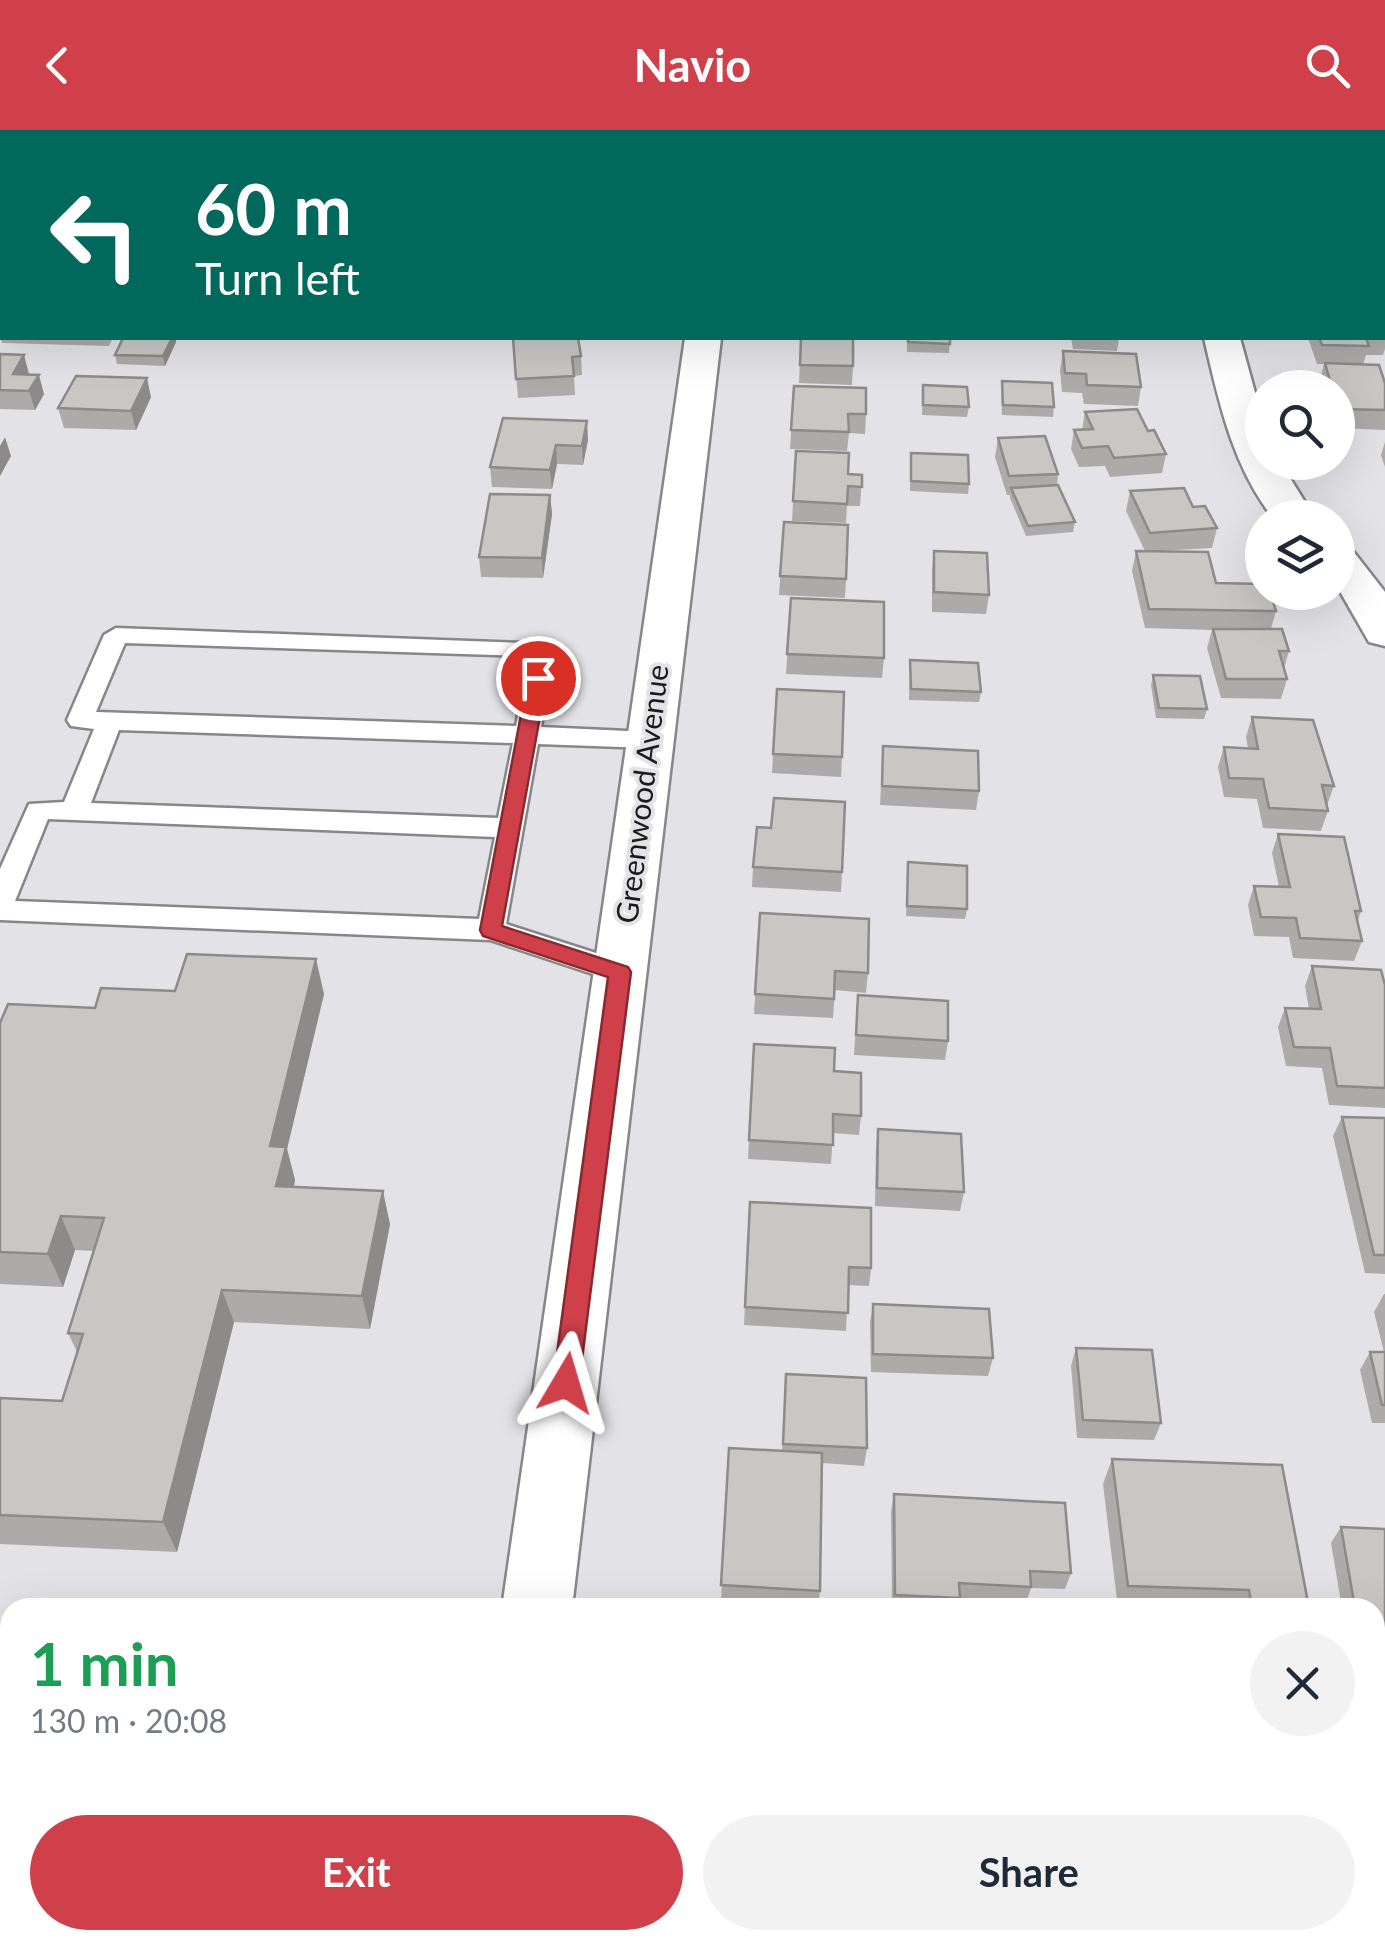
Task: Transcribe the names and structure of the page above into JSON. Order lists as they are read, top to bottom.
{
  "streets": {
    "street": ["Greenwood Avenue"]
  },
  "page": {
    "header": "Navio",
    "turn": ["60 m", "Turn left"],
    "heading": ["1 min", "130 m · 20:08"],
    "buttons": ["Exit", "Share"]
  }
}
